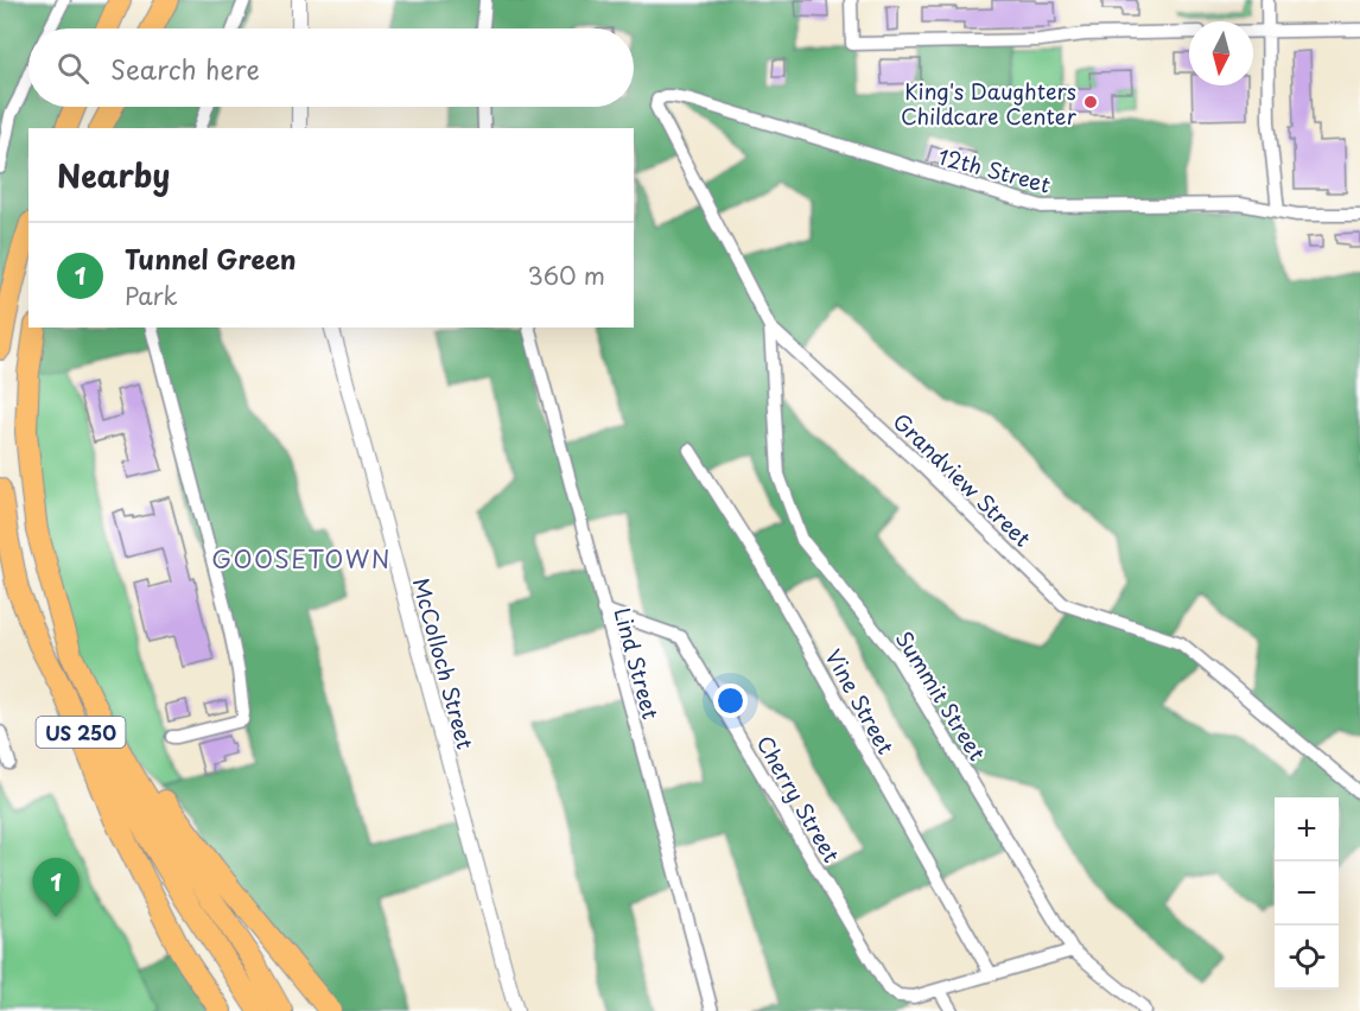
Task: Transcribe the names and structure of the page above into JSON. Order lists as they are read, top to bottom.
{
  "streets": {
    "highway": ["US 250"],
    "street": [
      "12th Street",
      "Grandview Street",
      "McColloch Street",
      "Lind Street",
      "Summit Street",
      "Vine Street",
      "Cherry Street"
    ]
  },
  "crossings": [
    ["12th Street", "Grandview Street"],
    ["Grandview Street", "Summit Street"],
    ["Lind Street", "Cherry Street"]
  ],
  "districts": ["GOOSETOWN"],
  "places": ["King's Daughters Childcare Center"],
  "north": "bottom",
  "page": {
    "search": "Search here",
    "heading": "Nearby",
    "list": [
      {
        "mark": "1",
        "name": "Tunnel Green",
        "note": "Park",
        "value": "360 m"
      }
    ],
    "map_buttons": ["+", "−"],
    "pins": "1"
  }
}
